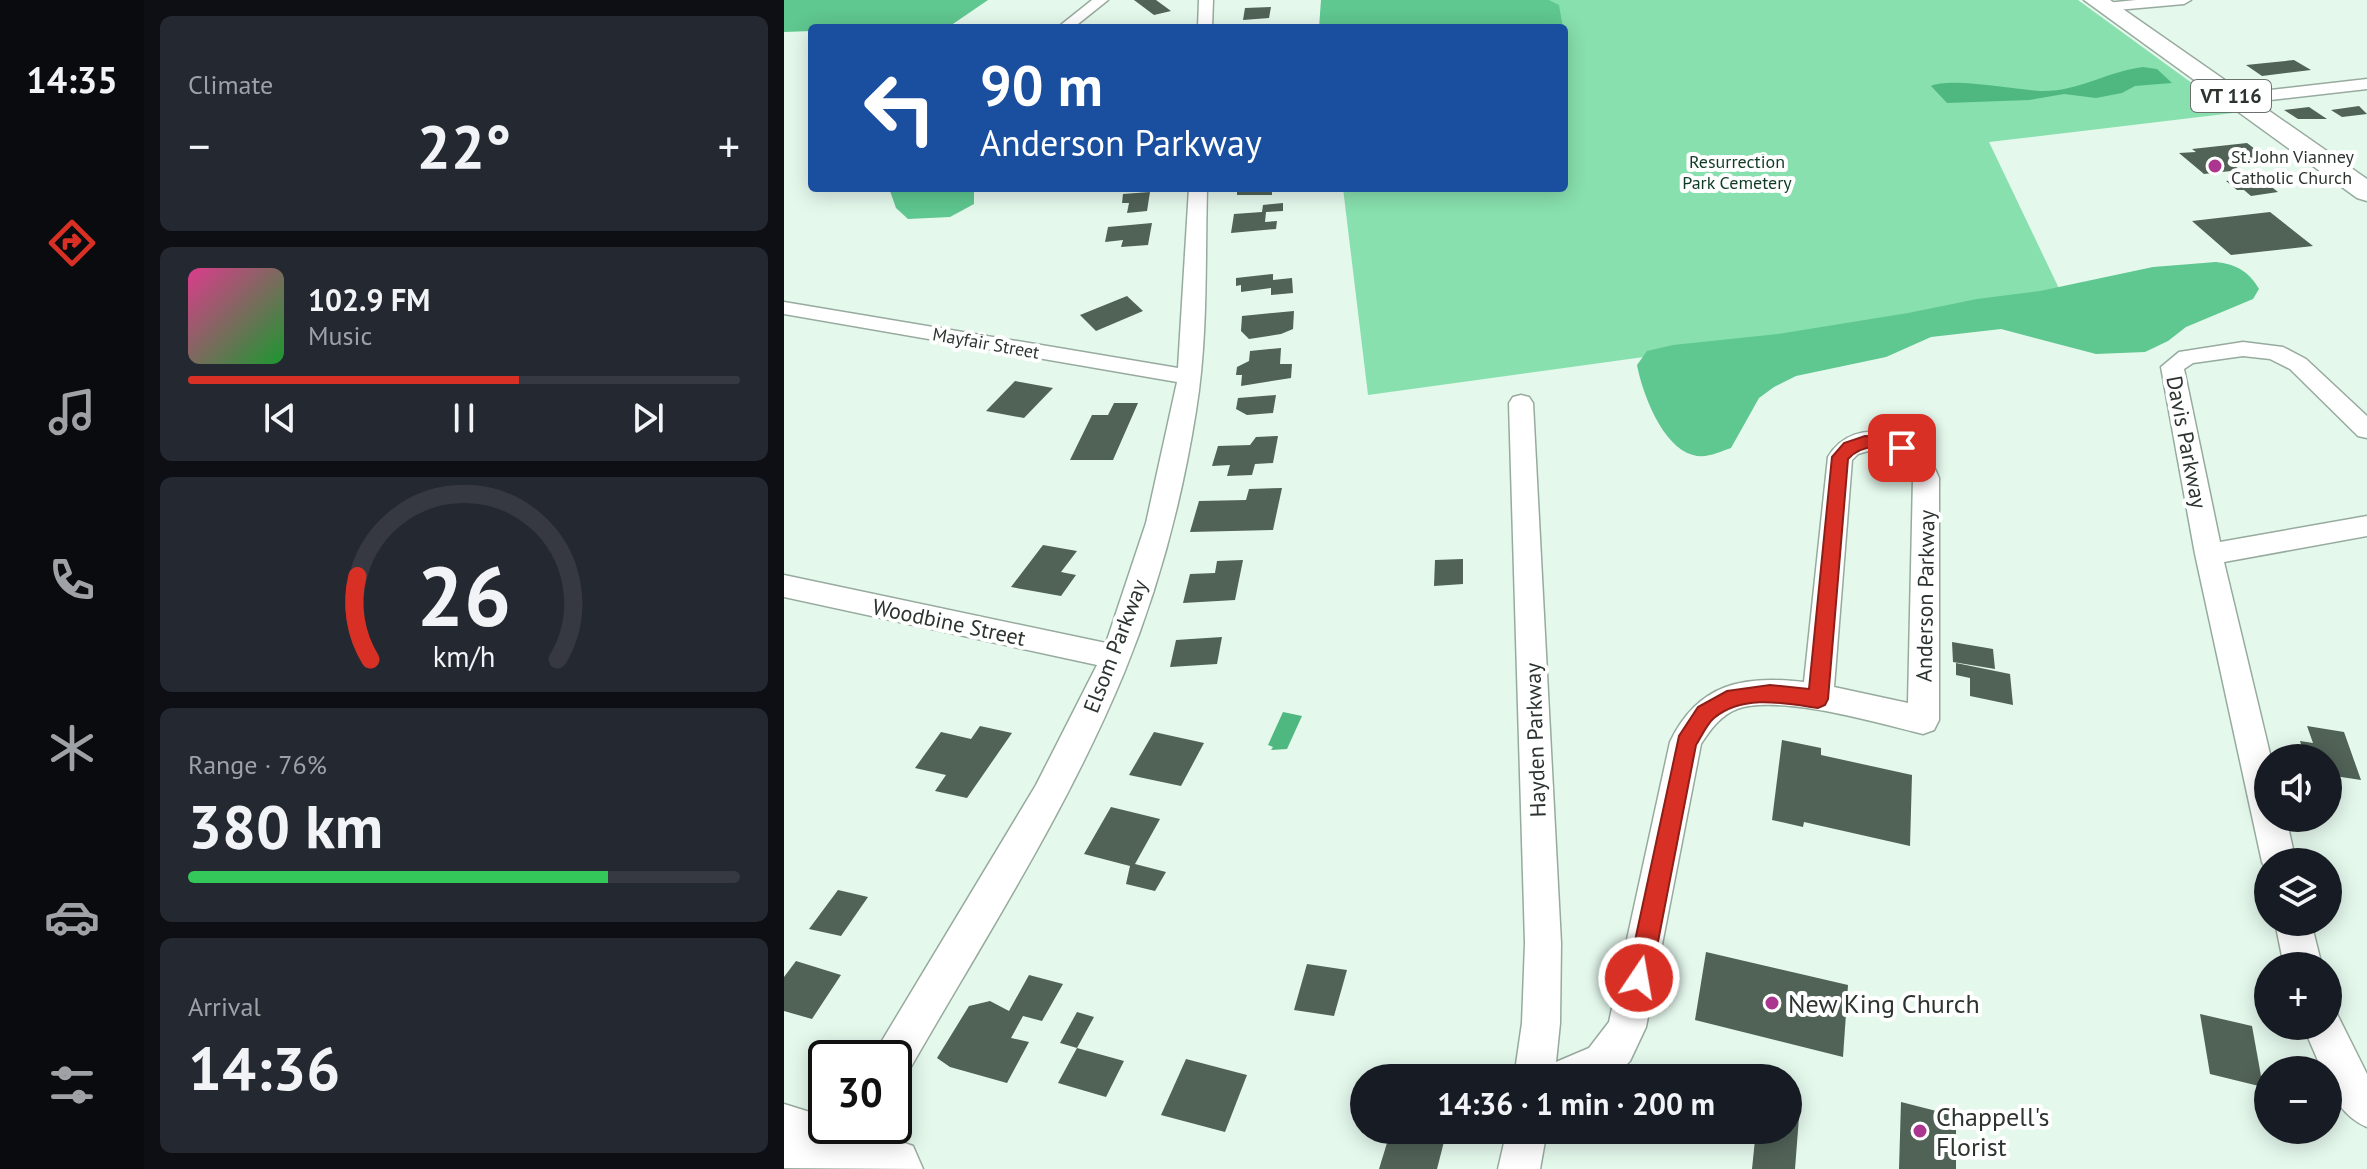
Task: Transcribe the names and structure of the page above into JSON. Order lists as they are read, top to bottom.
{
  "streets": {
    "main road": ["VT 116"],
    "street": [
      "Mayfair Street",
      "Davis Parkway",
      "Anderson Parkway",
      "Woodbine Street",
      "Elsom Parkway",
      "Hayden Parkway"
    ]
  },
  "crossings": [
    ["Mayfair Street", "Elsom Parkway"],
    ["Woodbine Street", "Elsom Parkway"]
  ],
  "parks": ["Resurrection Park Cemetery"],
  "places": ["St. John Vianney Catholic Church", "New King Church", "Chappell's Florist"],
  "page": {
    "tabs": "14:35",
    "tile": [
      "Climate",
      ["Range · 76%", "380 km"],
      ["Arrival", "14:36"]
    ],
    "turn": ["90 m", "Anderson Parkway"],
    "heat": ["−", "22°", "+"],
    "song": ["102.9 FM", "Music"],
    "map_buttons": ["+", "−"],
    "limit": "30",
    "trip": "14:36 · 1 min · 200 m",
    "gauge": ["26", "km/h"]
  }
}
